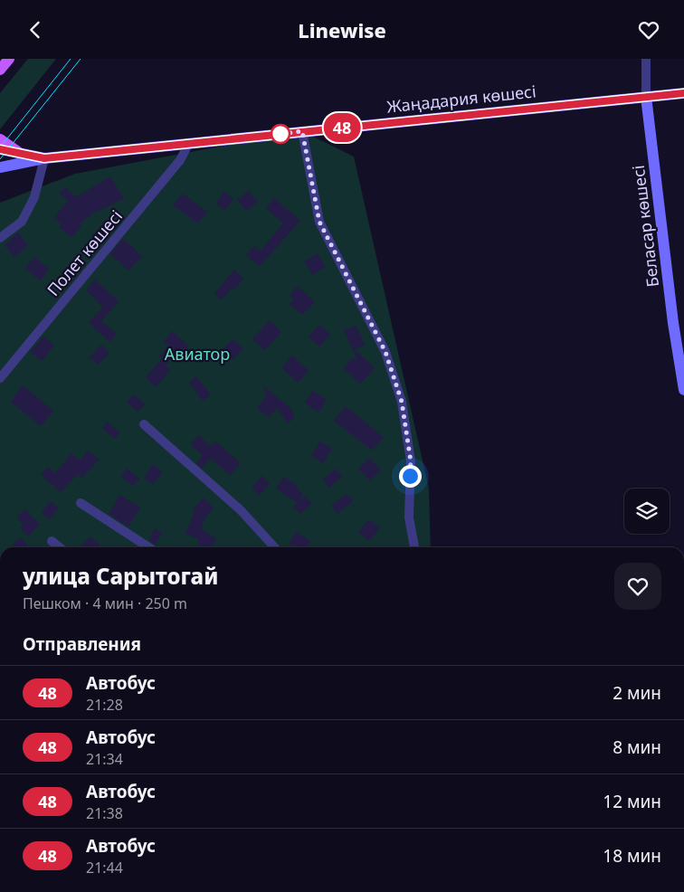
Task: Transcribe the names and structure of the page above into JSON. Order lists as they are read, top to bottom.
{
  "streets": {
    "street": ["Жаңадария көшесі", "Беласар көшесі", "Полет көшесі"]
  },
  "crossings": [
    ["Жаңадария көшесі", "Беласар көшесі"],
    ["Жаңадария көшесі", "Полет көшесі"]
  ],
  "parks": ["Авиатор"],
  "lines": ["bus line 48"],
  "page": {
    "header": "Linewise",
    "on_map": "48",
    "heading": [
      ["улица Сарытогай", "Пешком · 4 мин · 250 m"],
      "Отправления"
    ],
    "list": [
      {
        "mark": "48",
        "name": "Автобус",
        "note": "21:28",
        "value": "2 мин"
      },
      {
        "mark": "48",
        "name": "Автобус",
        "note": "21:34",
        "value": "8 мин"
      },
      {
        "mark": "48",
        "name": "Автобус",
        "note": "21:38",
        "value": "12 мин"
      },
      {
        "mark": "48",
        "name": "Автобус",
        "note": "21:44",
        "value": "18 мин"
      }
    ]
  }
}
